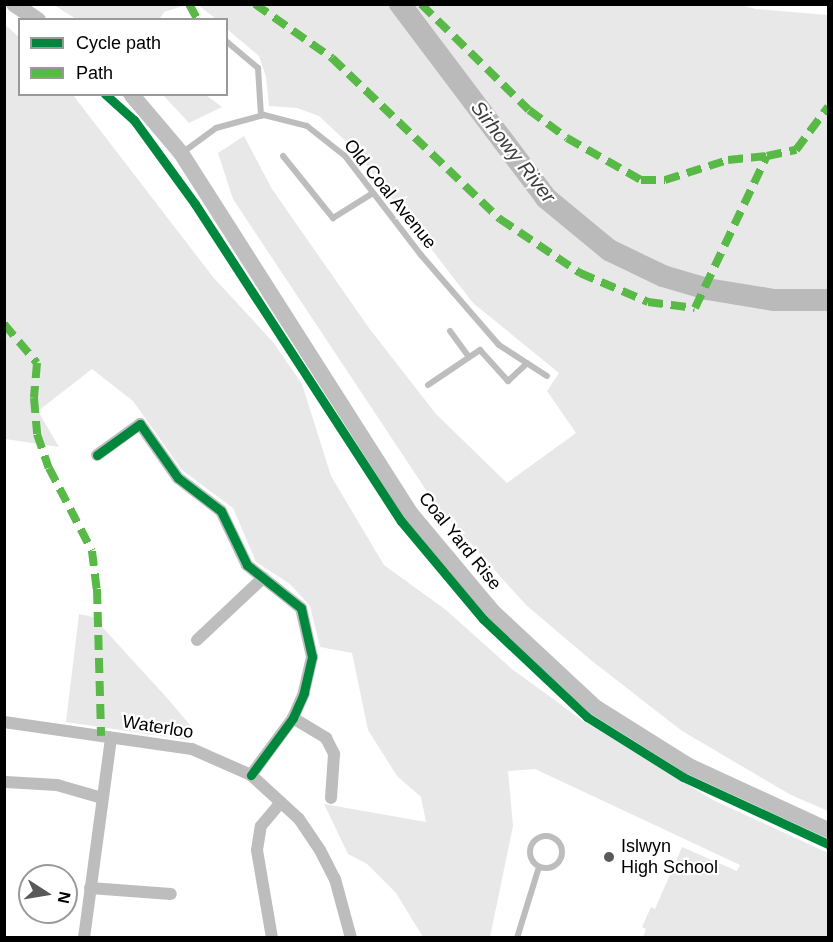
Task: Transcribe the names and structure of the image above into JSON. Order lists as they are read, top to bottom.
{
  "streets": {
    "main road": ["Coal Yard Rise"],
    "street": ["Waterloo"],
    "lane": ["Old Coal Avenue"]
  },
  "crossings": [
    ["Old Coal Avenue", "Coal Yard Rise"]
  ],
  "water": ["Sirhowy River"],
  "places": ["Islwyn High School"],
  "legend": ["Cycle path", "Path"],
  "north": "right"
}
